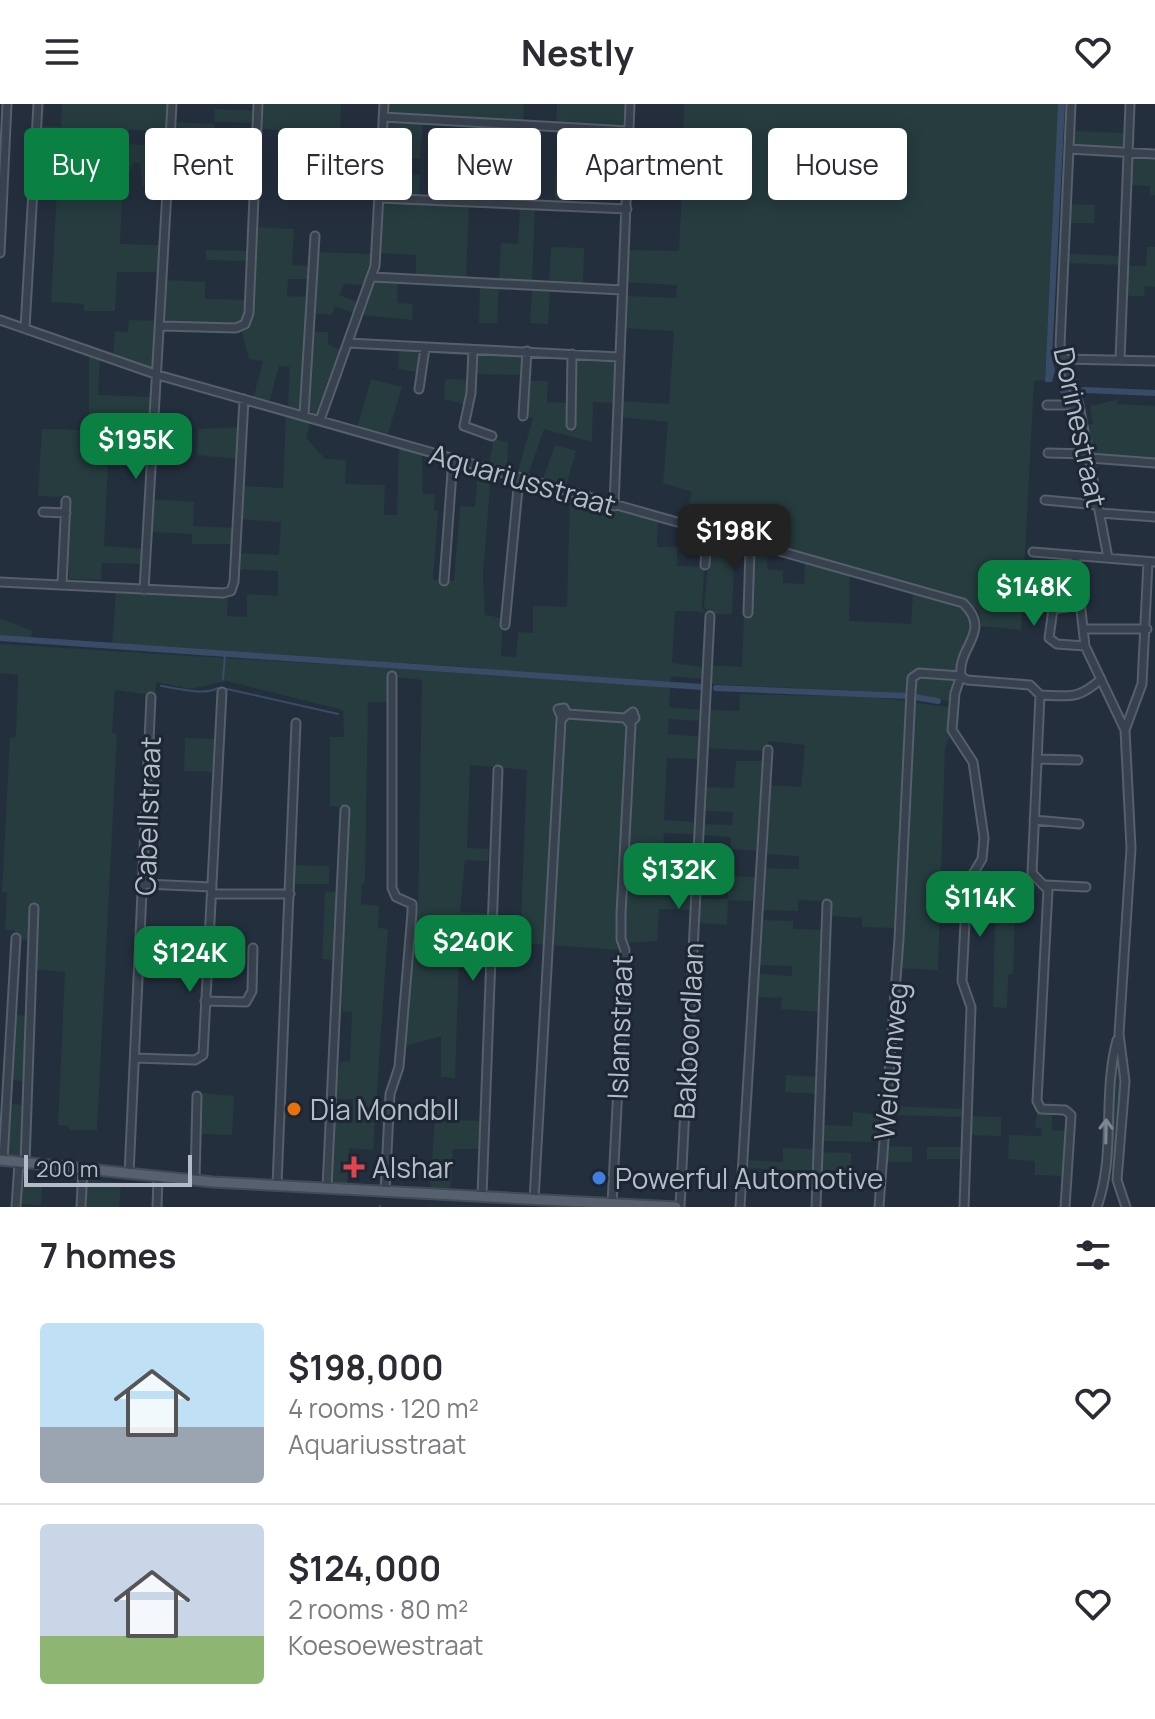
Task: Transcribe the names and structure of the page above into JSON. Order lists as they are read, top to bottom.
{
  "streets": {
    "street": [
      "Dorinestraat",
      "Aquariusstraat",
      "Cabellstraat",
      "Islamstraat",
      "Bakboordlaan",
      "Weidumweg"
    ]
  },
  "crossings": [
    ["Aquariusstraat", "Weidumweg"]
  ],
  "places": {
    "other": ["Dia Mondbll", "Powerful Automotive"],
    "health": ["Alshar"]
  },
  "scale_bar": "200 m",
  "page": {
    "header": "Nestly",
    "chip": [
      "Buy",
      "Rent",
      "Filters",
      "New",
      "Apartment",
      "House"
    ],
    "price": [
      "$195K",
      "$198K",
      "$148K",
      "$132K",
      "$114K",
      "$240K",
      "$124K"
    ],
    "scale": "200 m",
    "heading": "7 homes",
    "list": [
      {
        "name": "$198,000",
        "note": "4 rooms · 120 m² · Aquariusstraat"
      },
      {
        "name": "$124,000",
        "note": "2 rooms · 80 m² · Koesoewestraat"
      }
    ]
  }
}
